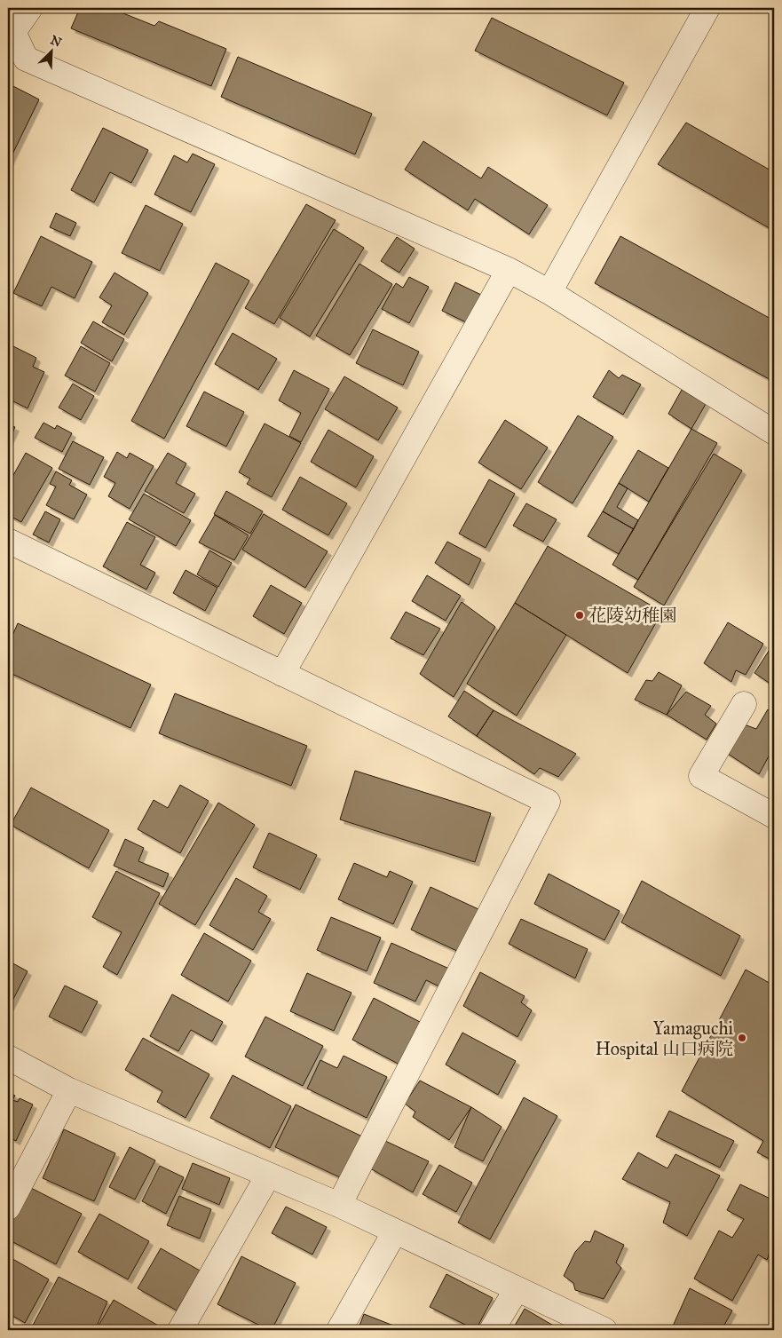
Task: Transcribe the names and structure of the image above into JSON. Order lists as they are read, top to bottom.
{
  "places": ["花陵幼稚園", "Yamaguchi Hospital 山口病院"],
  "north": "top right"
}
